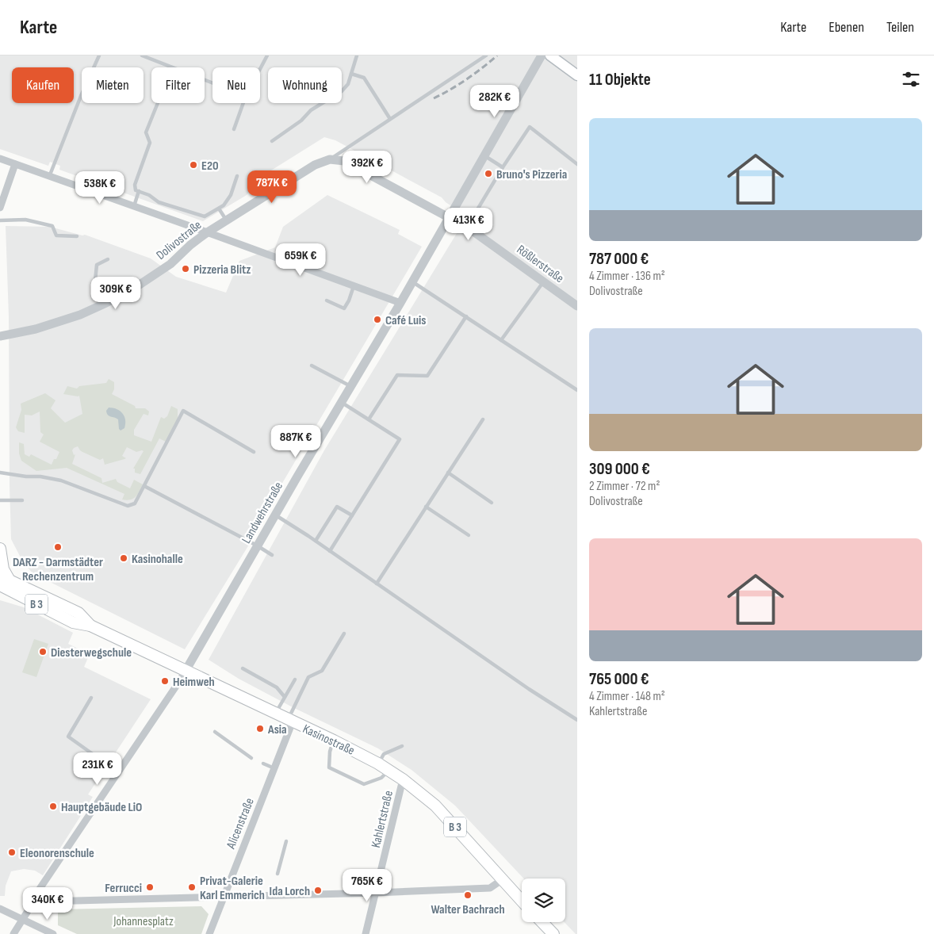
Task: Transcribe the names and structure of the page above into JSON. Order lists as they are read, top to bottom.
{
  "streets": {
    "main road": ["B 3", "Kasinostraße"],
    "street": [
      "Dolivostraße",
      "Rößlerstraße",
      "Landwehrstraße",
      "Kahlertstraße",
      "Alicenstraße"
    ]
  },
  "crossings": [
    ["Dolivostraße", "Rößlerstraße"],
    ["Rößlerstraße", "Landwehrstraße"],
    ["Landwehrstraße", "Kasinostraße"],
    ["Kasinostraße", "Kahlertstraße"],
    ["Kasinostraße", "Alicenstraße"]
  ],
  "parks": ["Johannesplatz"],
  "places": [
    "E20",
    "Bruno's Pizzeria",
    "Pizzeria Blitz",
    "Café Luis",
    "DARZ - Darmstädter Rechenzentrum",
    "Kasinohalle",
    "Diesterwegschule",
    "Heimweh",
    "Asia",
    "Hauptgebäude LiO",
    "Eleonorenschule",
    "Ferrucci",
    "Privat-Galerie Karl Emmerich",
    "Ida Lorch",
    "Walter Bachrach"
  ],
  "page": {
    "header": "Karte",
    "nav": ["Karte", "Ebenen", "Teilen"],
    "heading": "11 Objekte",
    "chip": [
      "Kaufen",
      "Mieten",
      "Filter",
      "Neu",
      "Wohnung"
    ],
    "price": [
      "282K €",
      "392K €",
      "787K €",
      "538K €",
      "413K €",
      "659K €",
      "309K €",
      "887K €",
      "231K €",
      "765K €",
      "340K €"
    ],
    "list": [
      {
        "name": "787 000 €",
        "note": "4 Zimmer · 136 m² · Dolivostraße"
      },
      {
        "name": "309 000 €",
        "note": "2 Zimmer · 72 m² · Dolivostraße"
      },
      {
        "name": "765 000 €",
        "note": "4 Zimmer · 148 m² · Kahlertstraße"
      }
    ]
  }
}
